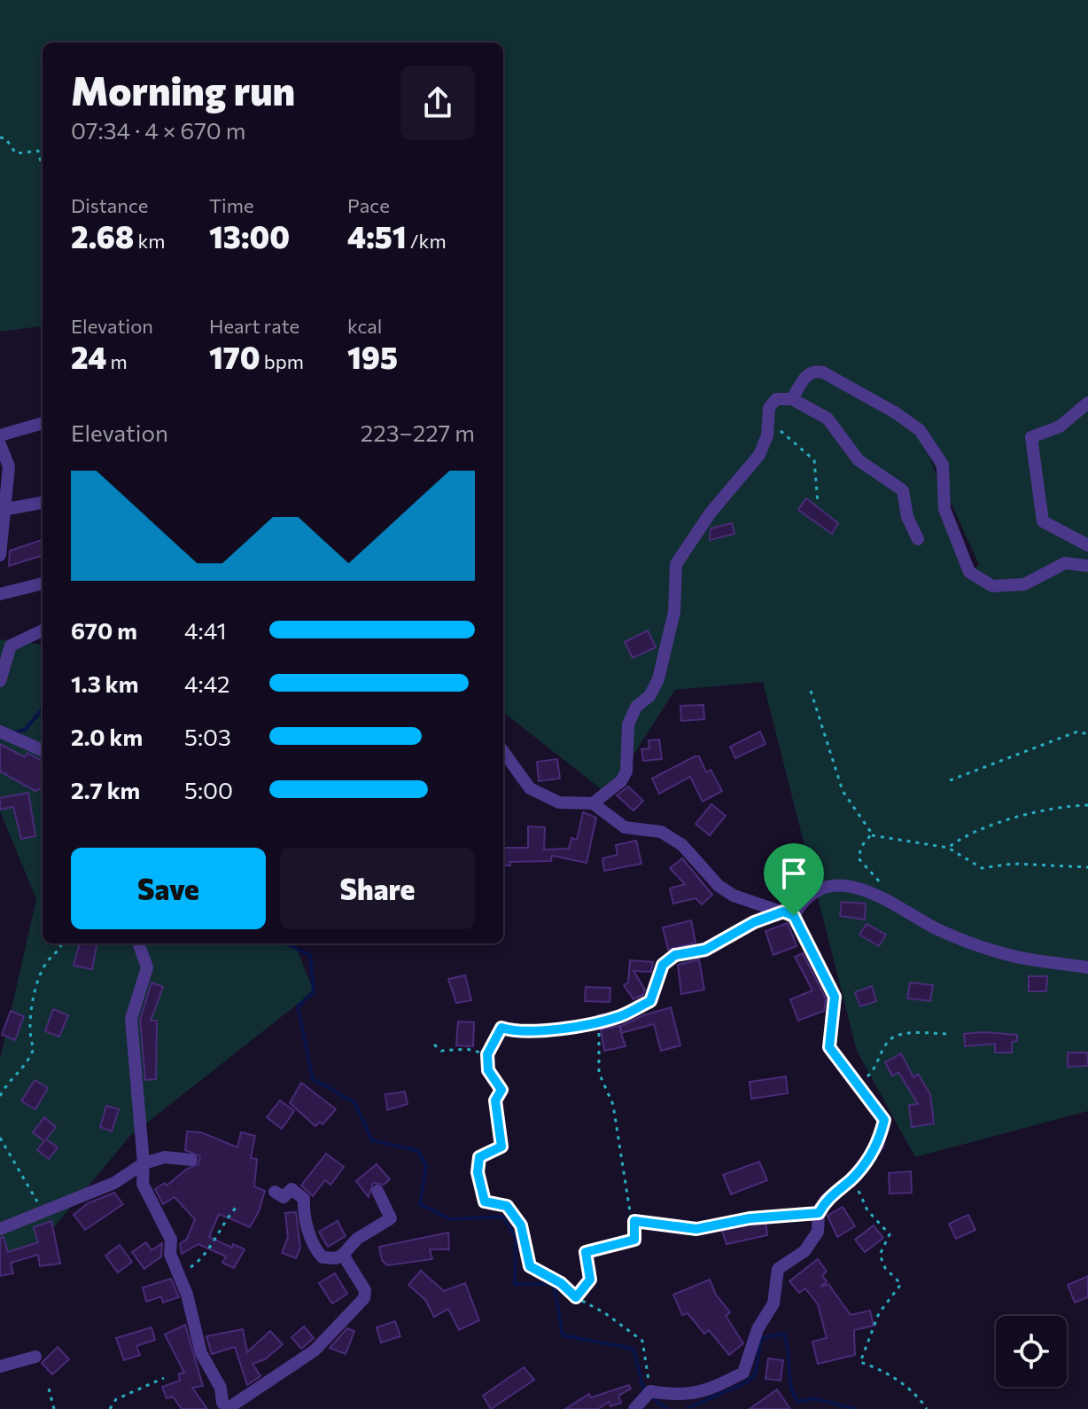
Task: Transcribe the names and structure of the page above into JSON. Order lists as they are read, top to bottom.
{
  "page": {
    "heading": ["Morning run", "07:34 · 4 × 670 m"],
    "stats": [
      ["Distance", "2.68 km"],
      ["Time", "13:00"],
      ["Pace", "4:51 /km"],
      ["Elevation", "24 m"],
      ["Heart rate", "170 bpm"],
      ["kcal", "195"]
    ],
    "chart": ["Elevation", "223–227 m"],
    "list": [
      {
        "name": "670 m",
        "note": "4:41"
      },
      {
        "name": "1.3 km",
        "note": "4:42"
      },
      {
        "name": "2.0 km",
        "note": "5:03"
      },
      {
        "name": "2.7 km",
        "note": "5:00"
      }
    ],
    "buttons": ["Save", "Share"]
  }
}
